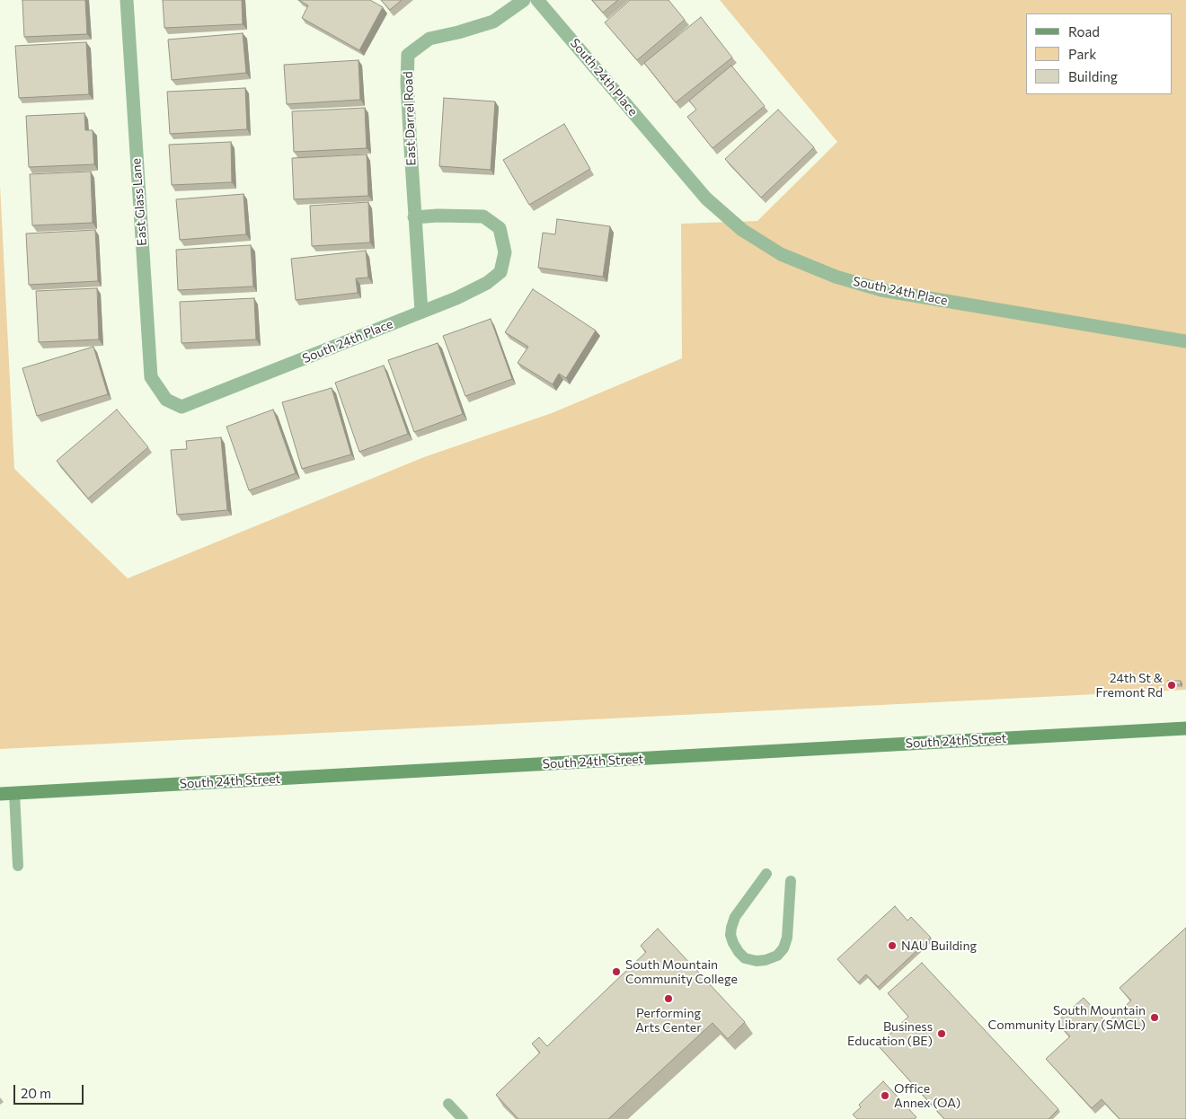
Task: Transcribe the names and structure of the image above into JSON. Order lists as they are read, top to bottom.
{
  "streets": {
    "main road": ["South 24th Street"],
    "street": ["South 24th Place", "East Darrel Road", "East Glass Lane"]
  },
  "crossings": [
    ["South 24th Place", "East Darrel Road"],
    ["South 24th Place", "East Glass Lane"]
  ],
  "places": [
    "24th St & Fremont Rd",
    "NAU Building",
    "South Mountain Community College",
    "Performing Arts Center",
    "South Mountain Community Library (SMCL)",
    "Business Education (BE)",
    "Office Annex (OA)"
  ],
  "legend": ["Road", "Park", "Building"],
  "scale_bar": "20 m"
}
